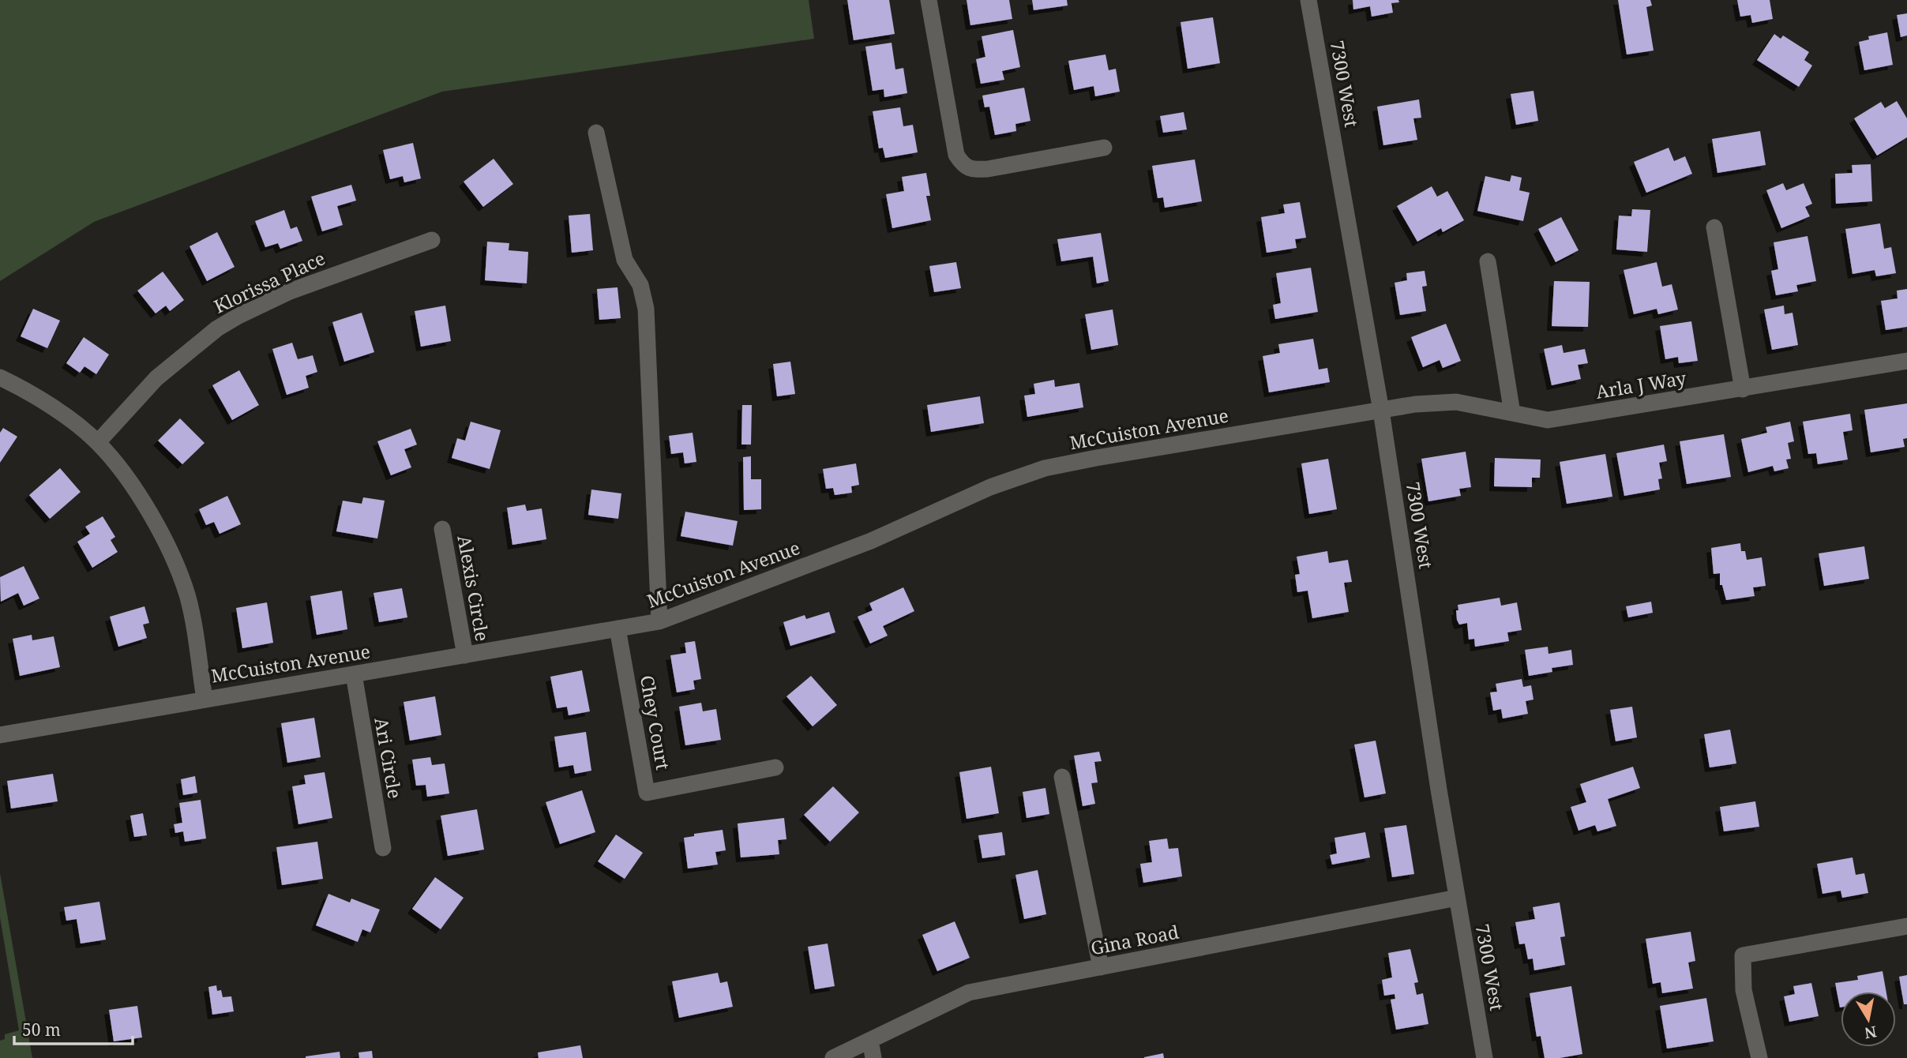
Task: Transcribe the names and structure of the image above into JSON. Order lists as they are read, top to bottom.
{
  "streets": {
    "street": [
      "7300 West",
      "Klorissa Place",
      "Arla J Way",
      "McCuiston Avenue",
      "Alexis Circle",
      "Chey Court",
      "Ari Circle",
      "Gina Road"
    ]
  },
  "crossings": [
    ["7300 West", "Arla J Way"],
    ["7300 West", "McCuiston Avenue"],
    ["7300 West", "Gina Road"],
    ["Arla J Way", "McCuiston Avenue"],
    ["McCuiston Avenue", "Alexis Circle"],
    ["McCuiston Avenue", "Chey Court"],
    ["McCuiston Avenue", "Ari Circle"]
  ],
  "scale_bar": "50 m",
  "north": "bottom"
}
